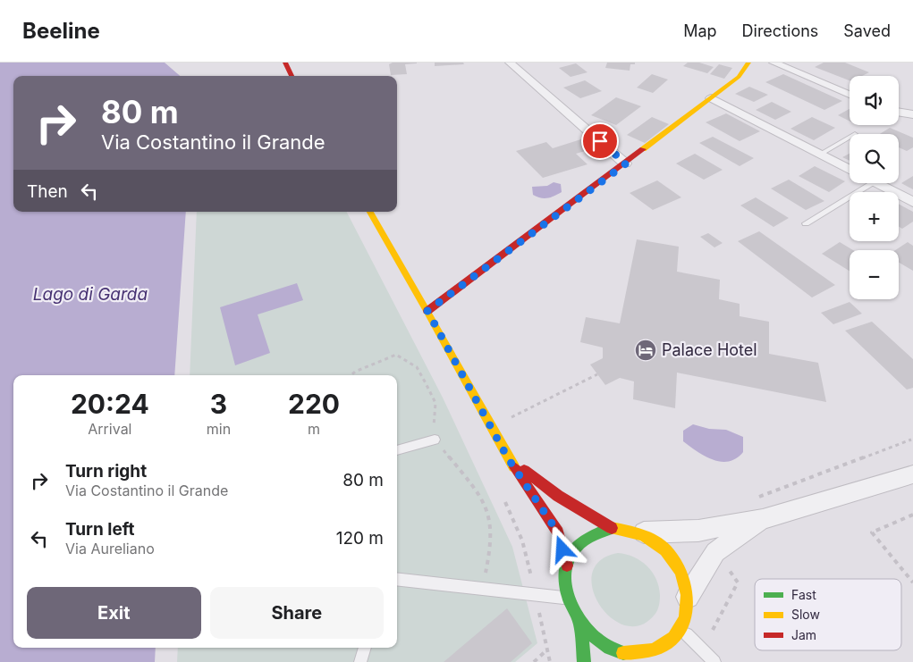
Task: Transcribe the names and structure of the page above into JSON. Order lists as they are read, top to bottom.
{
  "water": ["Lago di Garda"],
  "places": {
    "hotel": ["Palace Hotel"]
  },
  "legend": ["Fast", "Slow", "Jam"],
  "page": {
    "header": "Beeline",
    "nav": ["Map", "Directions", "Saved"],
    "map_buttons": ["+", "−"],
    "turn": ["80 m", "Via Costantino il Grande"],
    "then": "Then",
    "eta": [
      "20:24",
      "Arrival",
      "3",
      "min",
      "220",
      "m"
    ],
    "list": [
      {
        "name": "Turn right",
        "note": "Via Costantino il Grande",
        "value": "80 m"
      },
      {
        "name": "Turn left",
        "note": "Via Aureliano",
        "value": "120 m"
      }
    ],
    "buttons": ["Exit", "Share"]
  }
}
